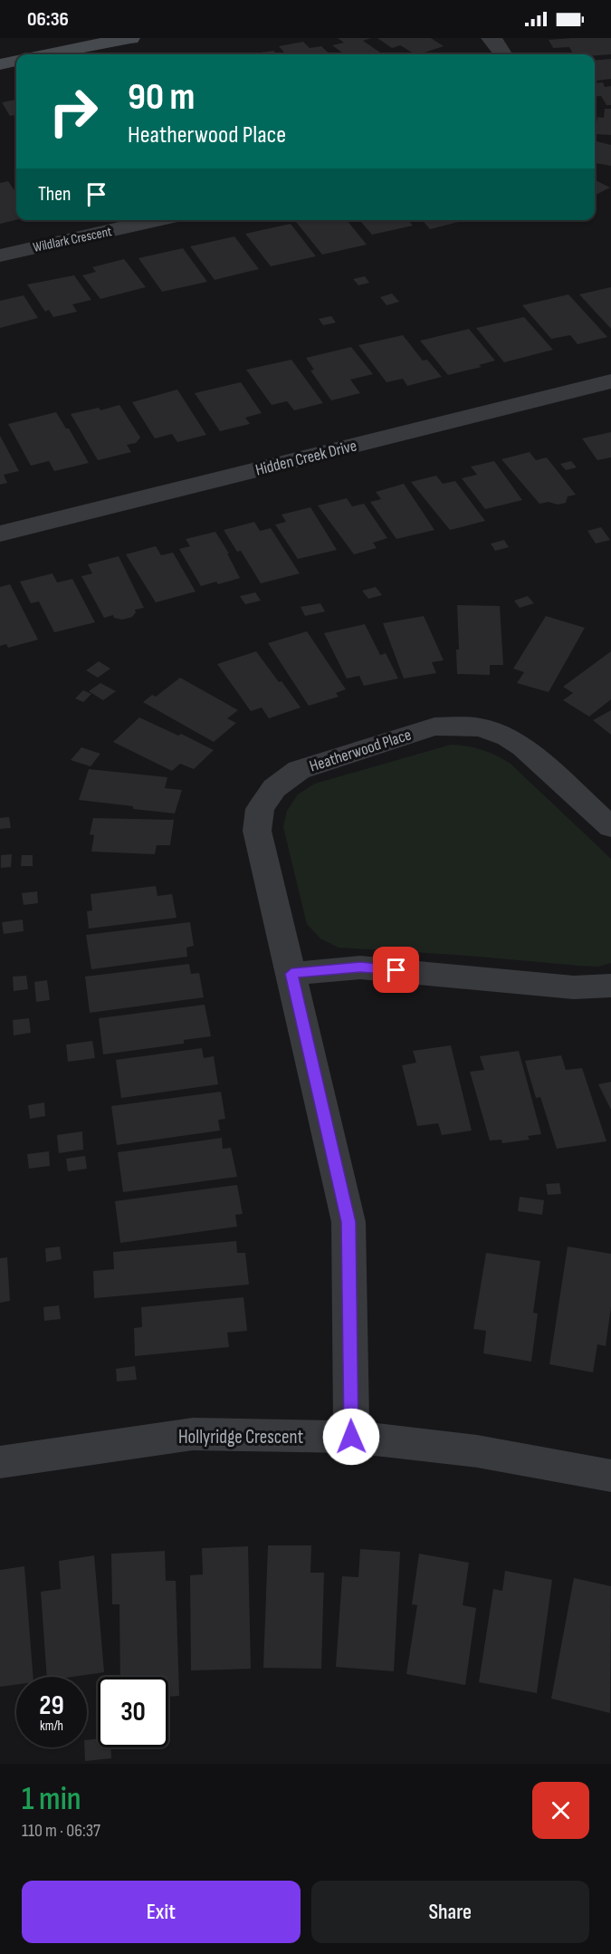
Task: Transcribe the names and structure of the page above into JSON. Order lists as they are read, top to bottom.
{
  "streets": {
    "street": [
      "Wildlark Crescent",
      "Hidden Creek Drive",
      "Heatherwood Place",
      "Hollyridge Crescent"
    ]
  },
  "crossings": [
    ["Heatherwood Place", "Hollyridge Crescent"]
  ],
  "page": {
    "status": "06:36",
    "turn": ["90 m", "Heatherwood Place"],
    "then": "Then",
    "speed": "29 km/h",
    "limit": "30",
    "heading": ["1 min", "110 m · 06:37"],
    "buttons": ["Exit", "Share"]
  }
}
